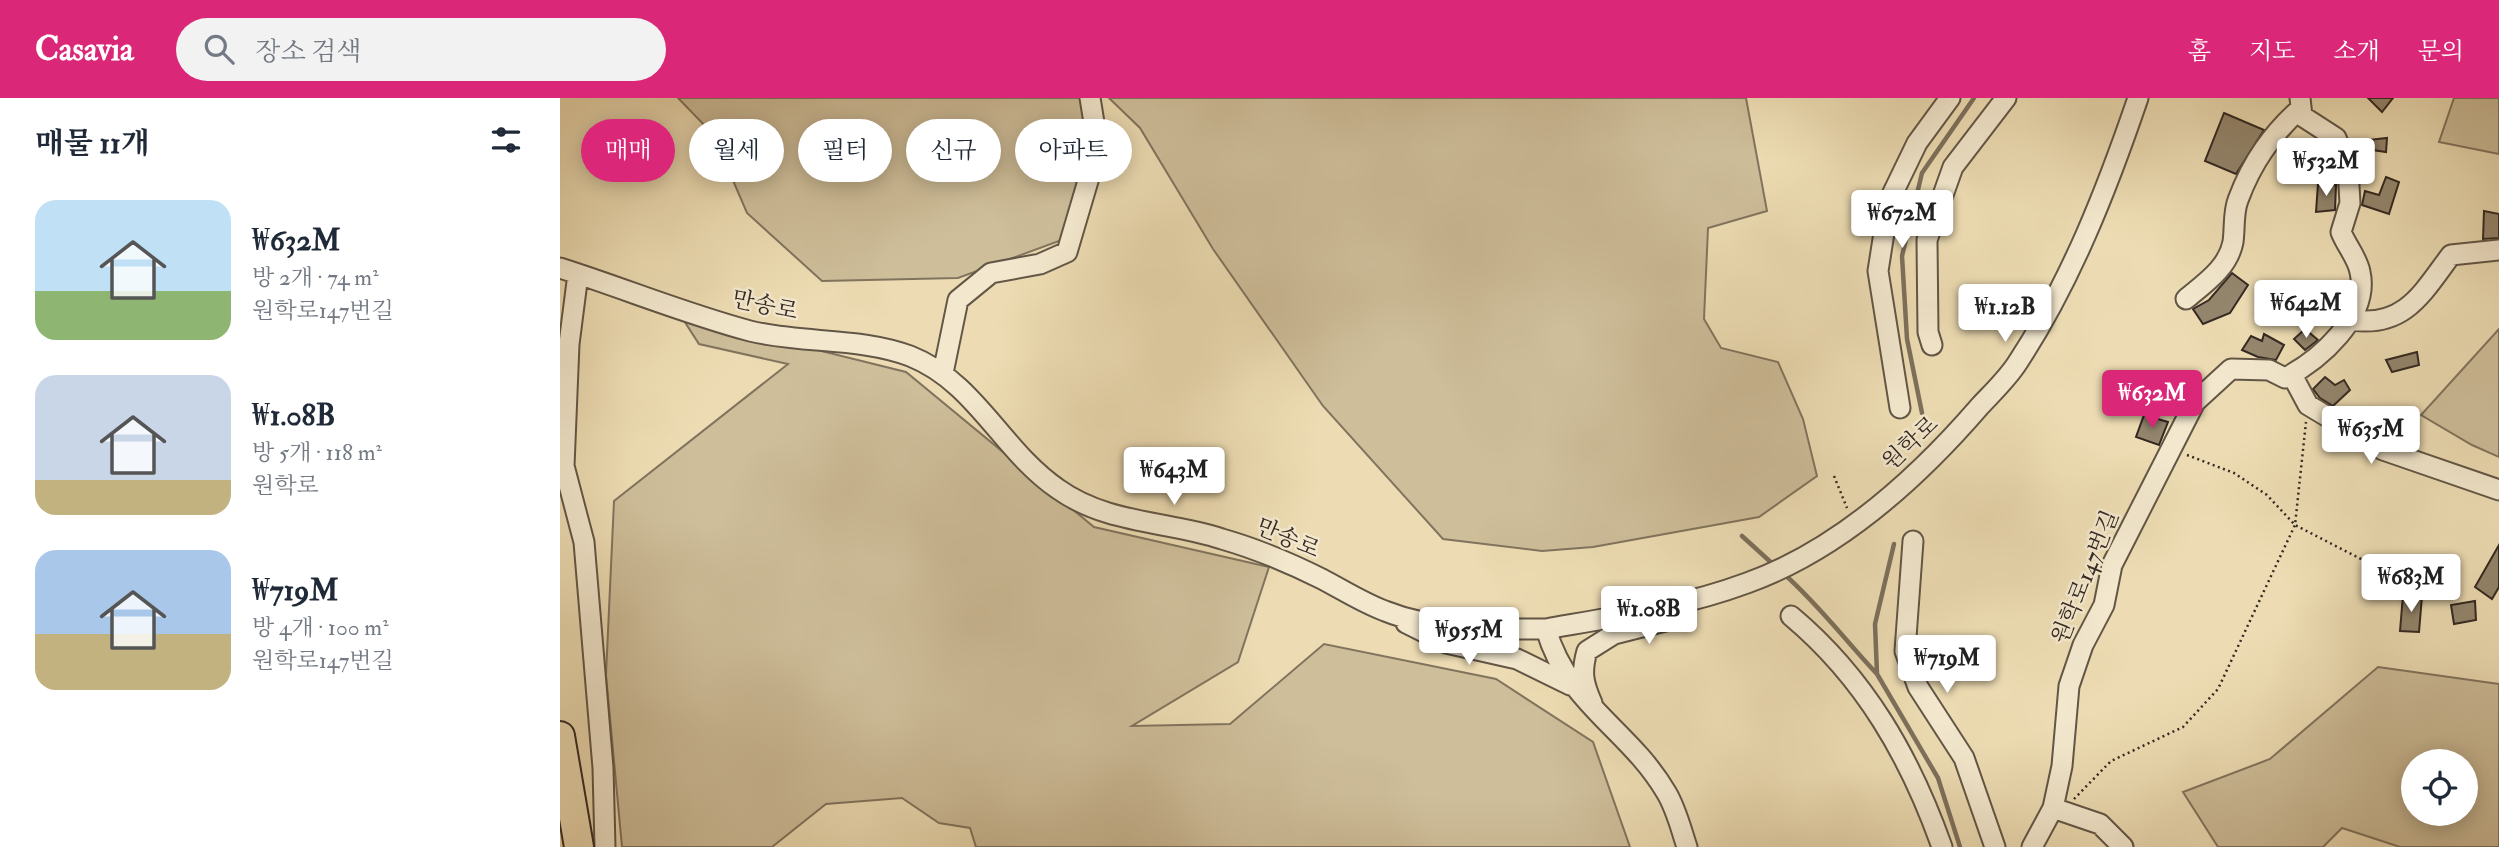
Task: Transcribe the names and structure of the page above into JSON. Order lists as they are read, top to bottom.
{
  "streets": {
    "street": ["만송로", "원학로", "원학로147번길"]
  },
  "crossings": [
    ["만송로", "원학로"]
  ],
  "page": {
    "header": "Casavia",
    "search": "장소 검색",
    "nav": [
      "홈",
      "지도",
      "소개",
      "문의"
    ],
    "heading": "매물 11개",
    "chip": [
      "매매",
      "월세",
      "필터",
      "신규",
      "아파트"
    ],
    "price": [
      "₩532M",
      "₩672M",
      "₩642M",
      "₩1.12B",
      "₩632M",
      "₩635M",
      "₩643M",
      "₩683M",
      "₩1.08B",
      "₩955M",
      "₩719M"
    ],
    "list": [
      {
        "name": "₩632M",
        "note": "방 2개 · 74 m² · 원학로147번길"
      },
      {
        "name": "₩1.08B",
        "note": "방 5개 · 118 m² · 원학로"
      },
      {
        "name": "₩719M",
        "note": "방 4개 · 100 m² · 원학로147번길"
      }
    ]
  }
}
